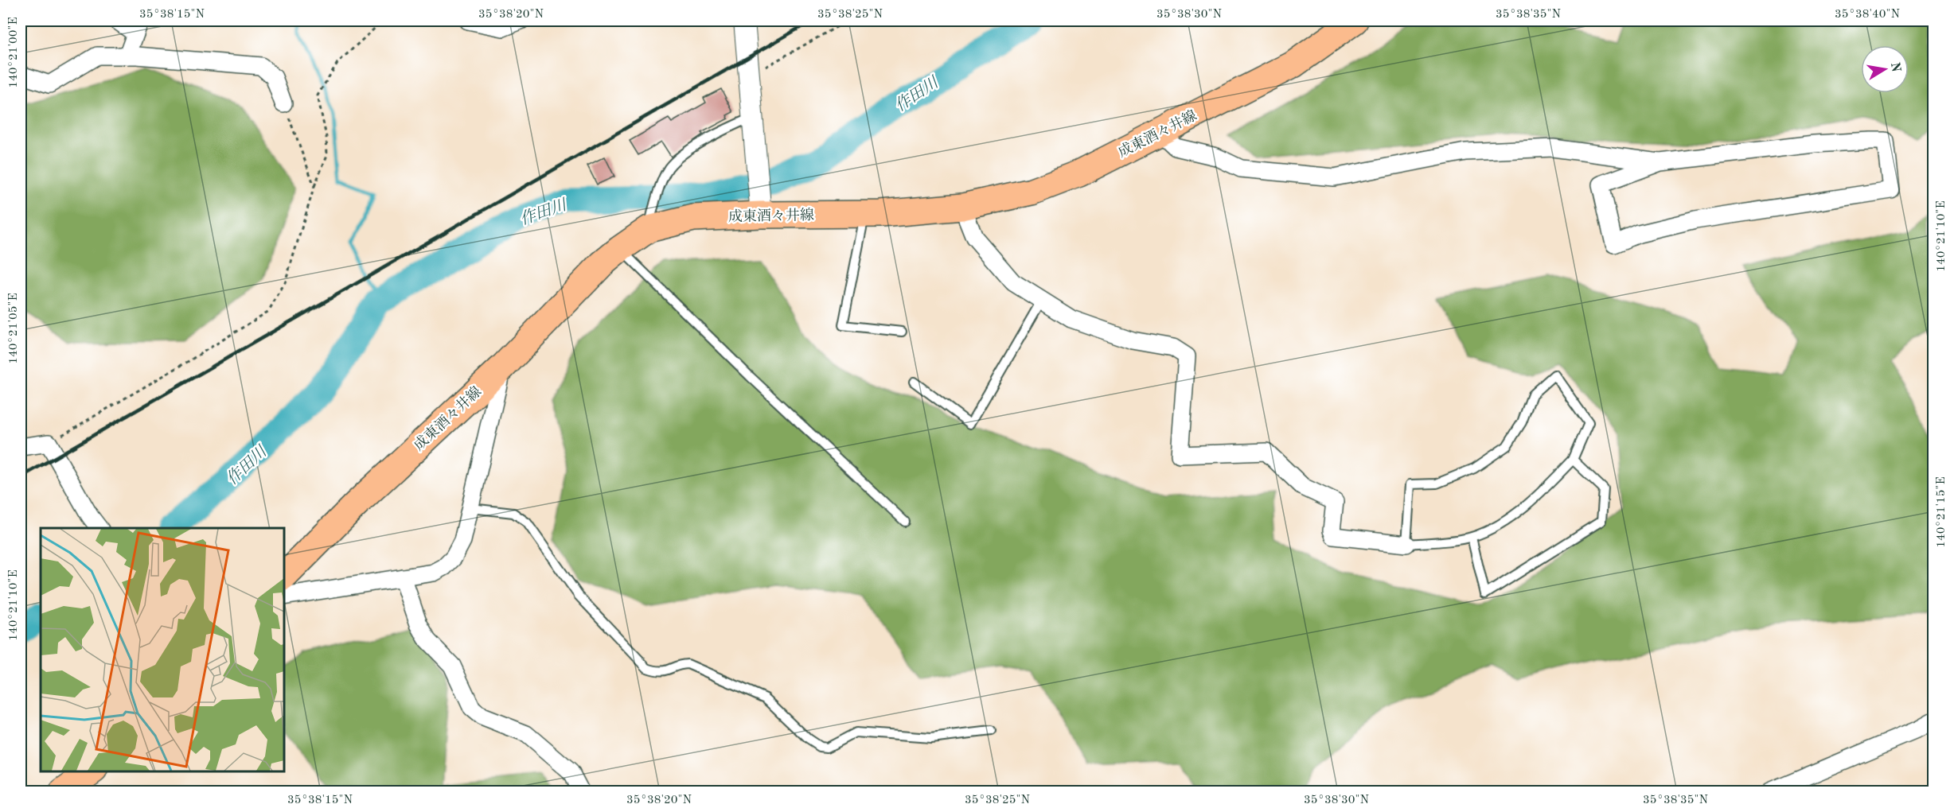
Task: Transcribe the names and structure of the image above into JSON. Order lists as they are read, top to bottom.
{
  "streets": {
    "main road": ["成東酒々井線"]
  },
  "water": ["作田川"],
  "north": "right",
  "coordinates": [
    "35°38'15\"N",
    "35°38'20\"N",
    "35°38'25\"N",
    "35°38'30\"N",
    "35°38'35\"N",
    "35°38'40\"N",
    "140°21'00\"E",
    "140°21'10\"E",
    "140°21'05\"E",
    "140°21'15\"E"
  ]
}
